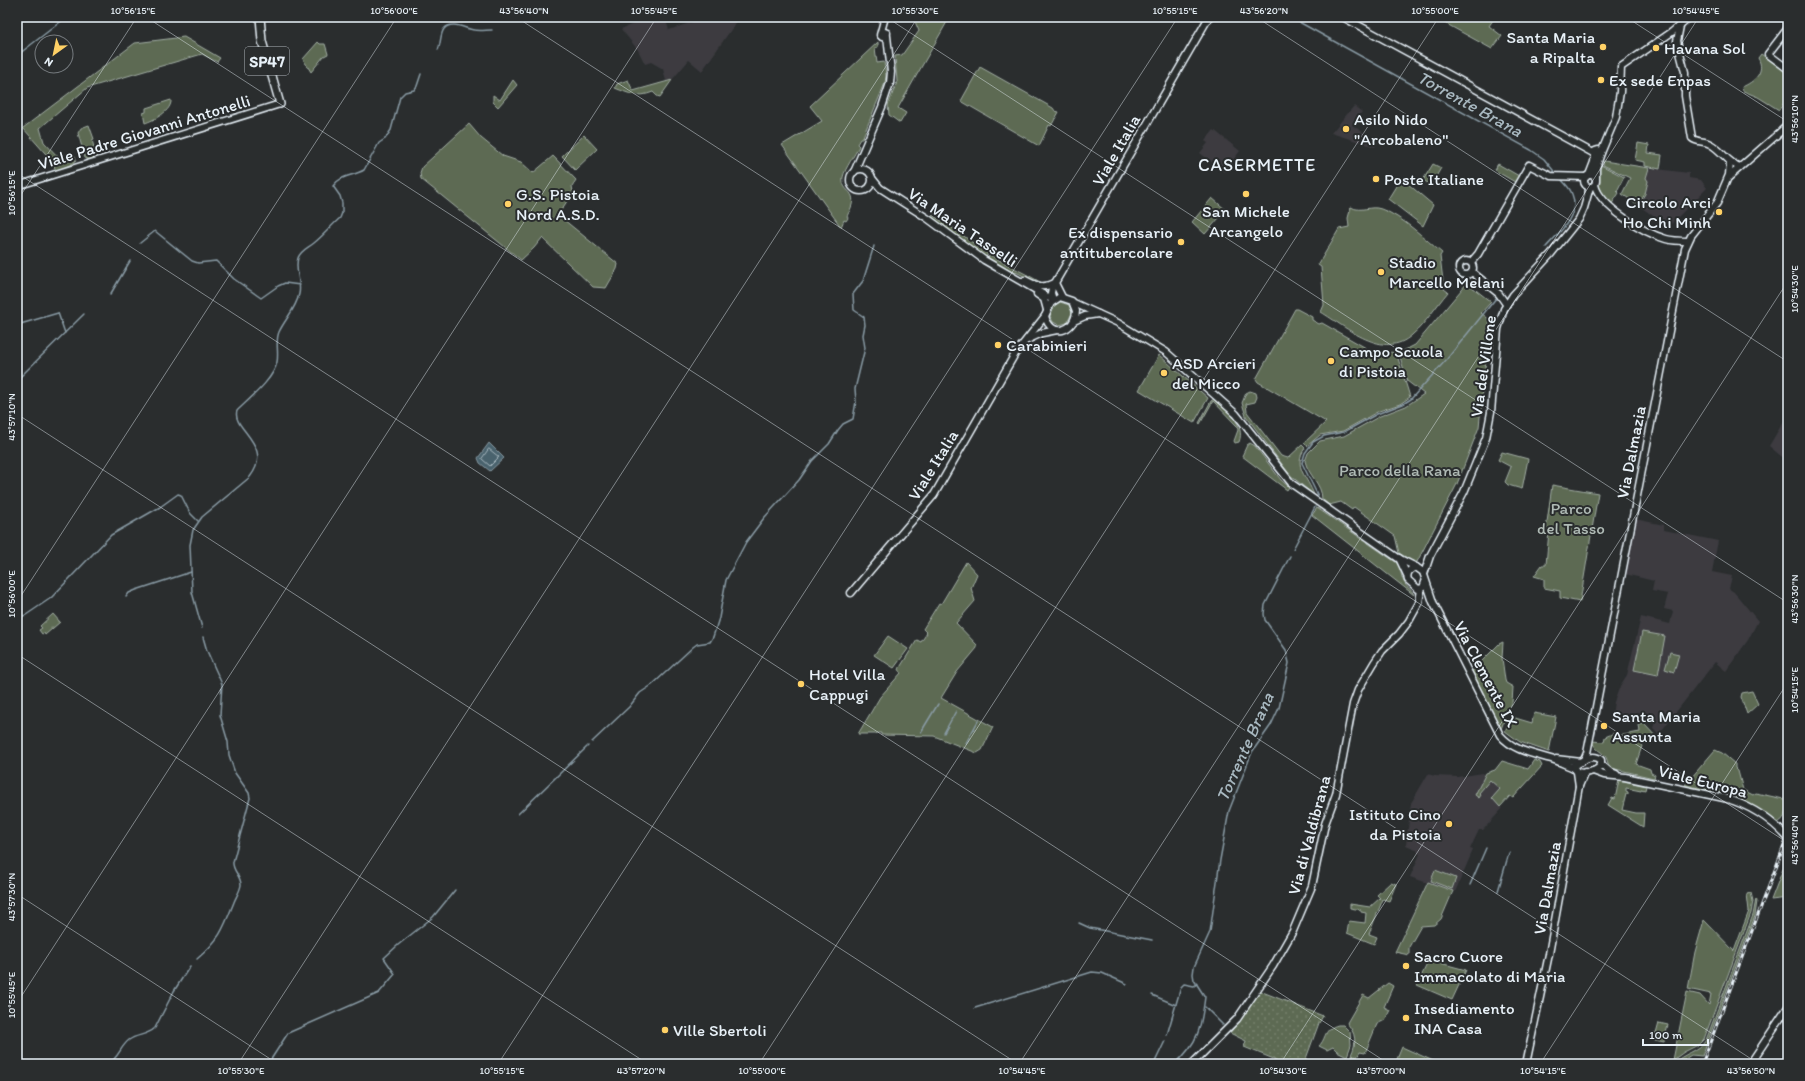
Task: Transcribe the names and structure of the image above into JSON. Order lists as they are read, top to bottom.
{
  "streets": {
    "main road": ["SP47"],
    "street": [
      "Viale Padre Giovanni Antonelli",
      "Viale Italia",
      "Via Maria Tasselli",
      "Via del Villone",
      "Via Dalmazia",
      "Via Clemente IX",
      "Viale Europa",
      "Via di Valdibrana"
    ]
  },
  "crossings": [
    ["SP47", "Viale Padre Giovanni Antonelli"],
    ["Viale Italia", "Via Maria Tasselli"],
    ["Via Dalmazia", "Via Clemente IX"]
  ],
  "districts": ["CASERMETTE"],
  "water": ["Torrente Brana"],
  "parks": ["Parco della Rana", "Parco del Tasso"],
  "places": [
    "Santa Maria a Ripalta",
    "Havana Sol",
    "Ex sede Enpas",
    "Asilo Nido \"Arcobaleno\"",
    "Poste Italiane",
    "San Michele Arcangelo",
    "G.S. Pistoia Nord A.S.D.",
    "Circolo Arci Ho Chi Minh",
    "Ex dispensario antitubercolare",
    "Stadio Marcello Melani",
    "Carabinieri",
    "Campo Scuola di Pistoia",
    "ASD Arcieri del Micco",
    "Hotel Villa Cappugi",
    "Santa Maria Assunta",
    "Istituto Cino da Pistoia",
    "Sacro Cuore Immacolato di Maria",
    "Insediamento INA Casa",
    "Ville Sbertoli"
  ],
  "scale_bar": "100 m",
  "north": "bottom left",
  "coordinates": [
    "10°56'15\"E",
    "10°56'00\"E",
    "43°56'40\"N",
    "10°55'45\"E",
    "10°55'30\"E",
    "10°55'15\"E",
    "43°56'20\"N",
    "10°55'00\"E",
    "10°54'45\"E",
    "43°56'10\"N",
    "10°54'30\"E",
    "43°57'10\"N",
    "43°56'30\"N",
    "10°54'15\"E",
    "43°57'30\"N",
    "43°57'20\"N",
    "43°57'00\"N",
    "43°56'50\"N"
  ]
}
